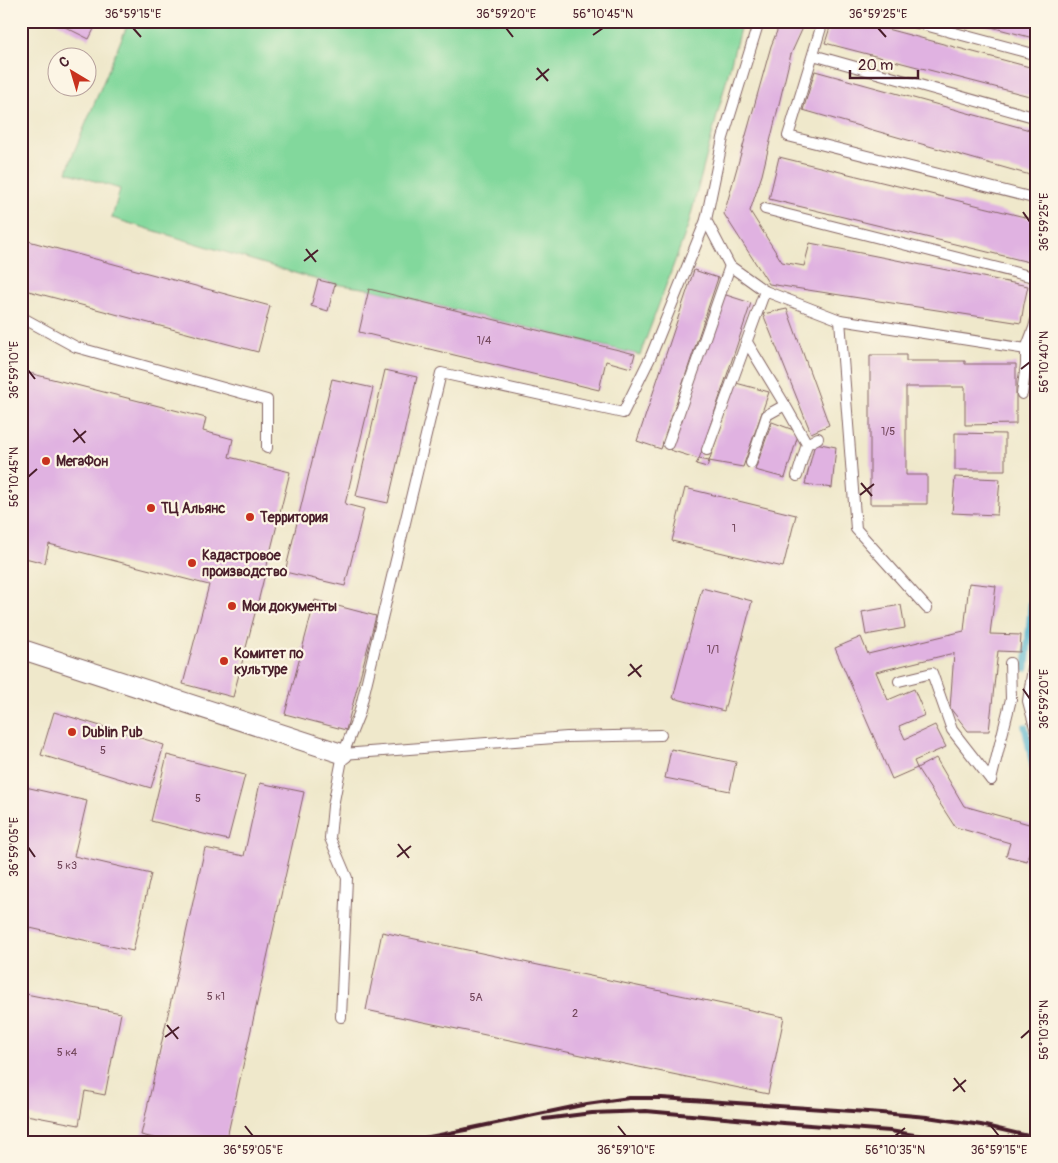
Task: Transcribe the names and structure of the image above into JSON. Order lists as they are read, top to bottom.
{
  "places": [
    "МегаФон",
    "ТЦ Альянс",
    "Территория",
    "Кадастровое производство",
    "Мои документы",
    "Комитет по культуре",
    "Dublin Pub"
  ],
  "house_numbers": [
    "1/4",
    "1/5",
    "1",
    "1/1",
    "5",
    "5",
    "5 к3",
    "5 к1",
    "5А",
    "2",
    "5 к4"
  ],
  "scale_bar": "20 m",
  "north": "top left",
  "coordinates": [
    "36°59'15\"E",
    "36°59'20\"E",
    "56°10'45\"N",
    "36°59'25\"E",
    "56°10'40\"N",
    "36°59'10\"E",
    "36°59'05\"E",
    "56°10'35\"N"
  ]
}
